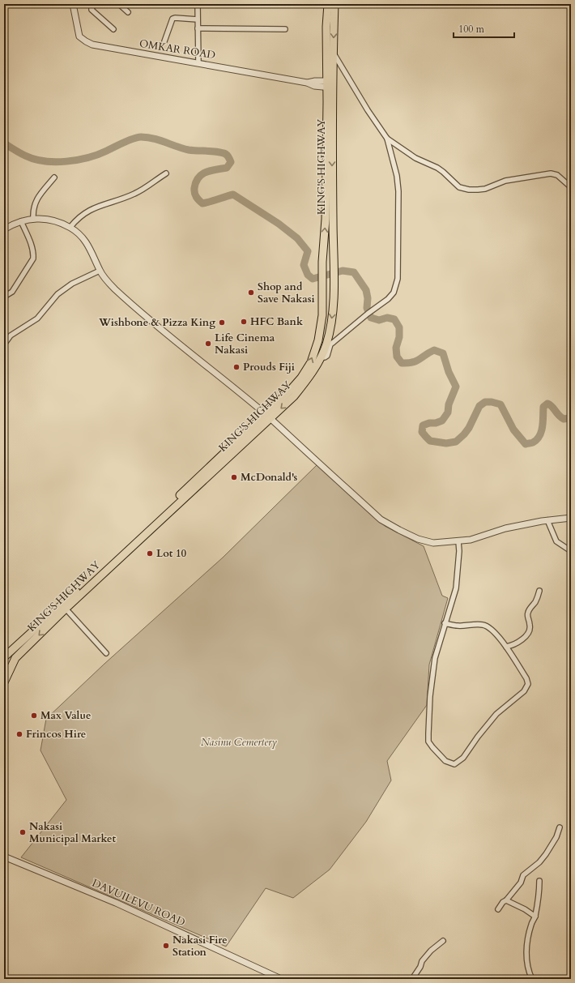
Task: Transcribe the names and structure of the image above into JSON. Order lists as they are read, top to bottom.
{
  "streets": {
    "highway": ["KING'S HIGHWAY"],
    "street": ["OMKAR ROAD", "DAVUILEVU ROAD"]
  },
  "crossings": [
    ["OMKAR ROAD", "KING'S HIGHWAY"]
  ],
  "parks": ["Nasinu Cemertery"],
  "places": [
    "Shop and Save Nakasi",
    "HFC Bank",
    "Wishbone & Pizza King",
    "Life Cinema Nakasi",
    "Prouds Fiji",
    "McDonald's",
    "Lot 10",
    "Max Value",
    "Frincos Hire",
    "Nakasi Municipal Market",
    "Nakasi Fire Station"
  ],
  "scale_bar": "100 m"
}
